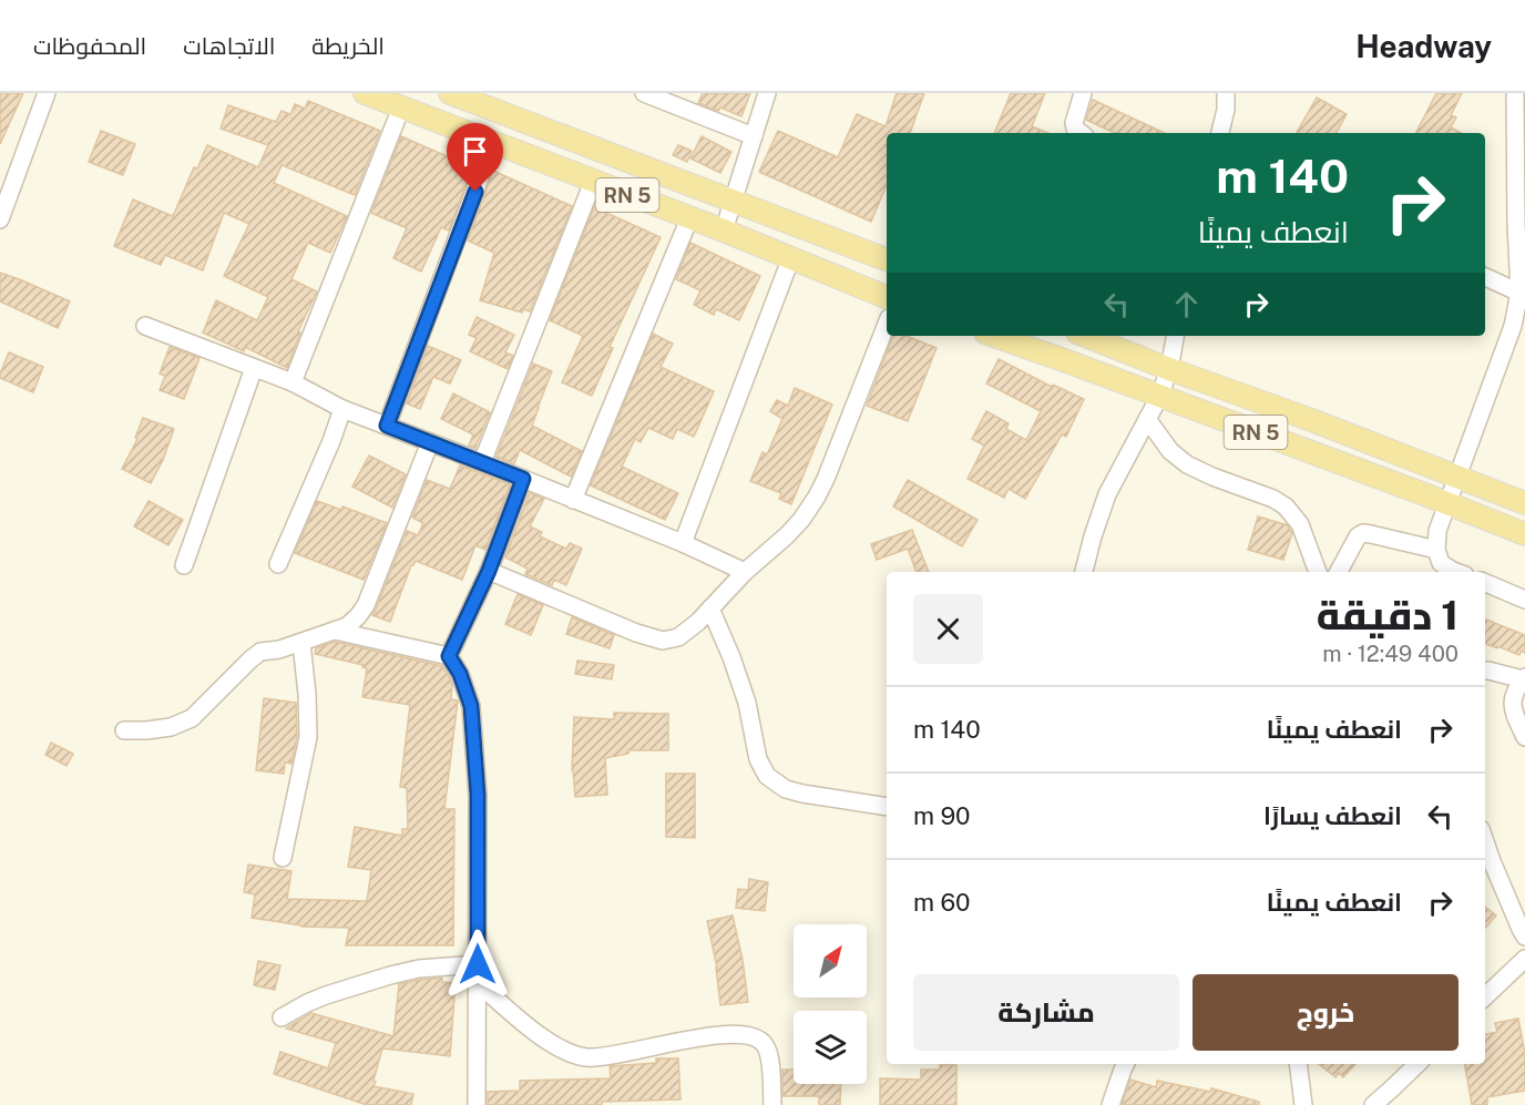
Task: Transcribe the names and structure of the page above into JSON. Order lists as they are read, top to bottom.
{
  "streets": {
    "main road": ["RN 5"]
  },
  "north": "top right",
  "page": {
    "header": "Headway",
    "nav": ["الخريطة", "الاتجاهات", "المحفوظات"],
    "turn": ["140 m", "انعطف يمينًا"],
    "heading": ["1 دقيقة", "400 m · 12:49"],
    "list": [
      {
        "name": "انعطف يمينًا",
        "value": "140 m"
      },
      {
        "name": "انعطف يسارًا",
        "value": "90 m"
      },
      {
        "name": "انعطف يمينًا",
        "value": "60 m"
      }
    ],
    "buttons": ["خروج", "مشاركة"]
  }
}
